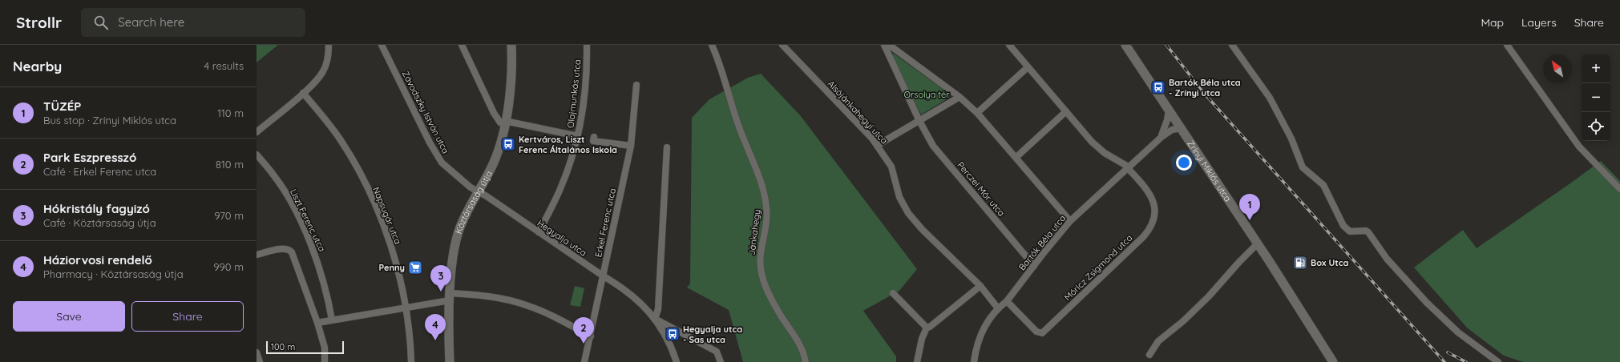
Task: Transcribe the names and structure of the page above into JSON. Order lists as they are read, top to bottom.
{
  "streets": {
    "main road": ["Zrínyi Miklós utca", "Köztársaság útja"],
    "street": [
      "Olajmunkás utca",
      "Závodszky István utca",
      "Alsójánkahegyi utca",
      "Perczel Mór utca",
      "Napsugár utca",
      "Liszt Ferenc utca",
      "Erkel Ferenc utca",
      "Jánkahegy",
      "Hegyalja utca",
      "Bartók Béla utca",
      "Móricz Zsigmond utca"
    ]
  },
  "crossings": [
    ["Olajmunkás utca", "Hegyalja utca"],
    ["Závodszky István utca", "Köztársaság útja"],
    ["Závodszky István utca", "Hegyalja utca"],
    ["Alsójánkahegyi utca", "Bartók Béla utca"],
    ["Perczel Mór utca", "Bartók Béla utca"],
    ["Köztársaság útja", "Hegyalja utca"],
    ["Erkel Ferenc utca", "Hegyalja utca"],
    ["Bartók Béla utca", "Móricz Zsigmond utca"]
  ],
  "parks": ["Orsolya tér"],
  "places": {
    "bus stop": ["Bartók Béla utca - Zrínyi utca", "Kertváros, Liszt Ferenc Általános Iskola", "Hegyalja utca - Sas utca"],
    "fuel station": ["Box Utca"],
    "supermarket": ["Penny"]
  },
  "scale_bar": "100 m",
  "north": "top left",
  "page": {
    "header": "Strollr",
    "search": "Search here",
    "nav": ["Map", "Layers", "Share"],
    "heading": ["Nearby", "4 results"],
    "map_buttons": ["+", "−"],
    "list": [
      {
        "mark": "1",
        "name": "TÜZÉP",
        "note": "Bus stop · Zrínyi Miklós utca",
        "value": "110 m"
      },
      {
        "mark": "2",
        "name": "Park Eszpresszó",
        "note": "Café · Erkel Ferenc utca",
        "value": "810 m"
      },
      {
        "mark": "3",
        "name": "Hókristály fagyizó",
        "note": "Café · Köztársaság útja",
        "value": "970 m"
      },
      {
        "mark": "4",
        "name": "Háziorvosi rendelő",
        "note": "Pharmacy · Köztársaság útja",
        "value": "990 m"
      }
    ],
    "pins": [
      "1",
      "3",
      "4",
      "2"
    ],
    "buttons": ["Save", "Share"],
    "scale": "100 m"
  }
}
